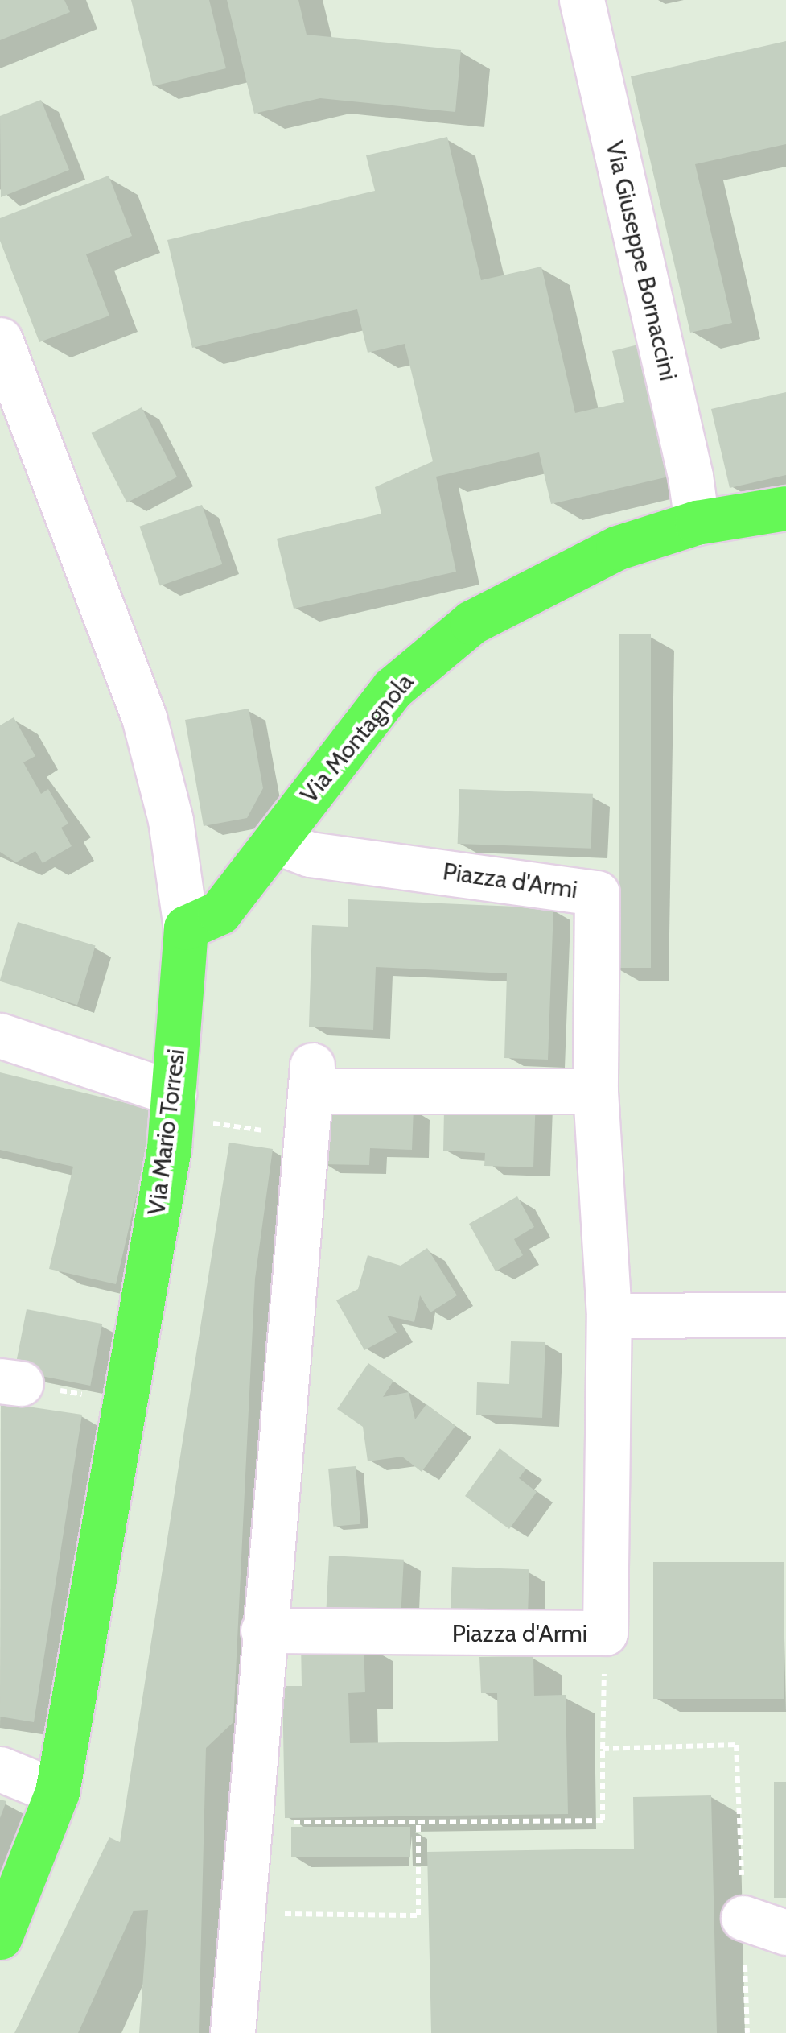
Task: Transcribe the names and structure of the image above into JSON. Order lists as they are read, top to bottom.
{
  "streets": {
    "main road": ["Via Montagnola", "Via Mario Torresi"],
    "street": ["Via Giuseppe Bornaccini", "Piazza d'Armi"]
  },
  "crossings": [
    ["Via Giuseppe Bornaccini", "Via Montagnola"],
    ["Via Montagnola", "Piazza d'Armi"],
    ["Via Montagnola", "Via Mario Torresi"]
  ]
}
